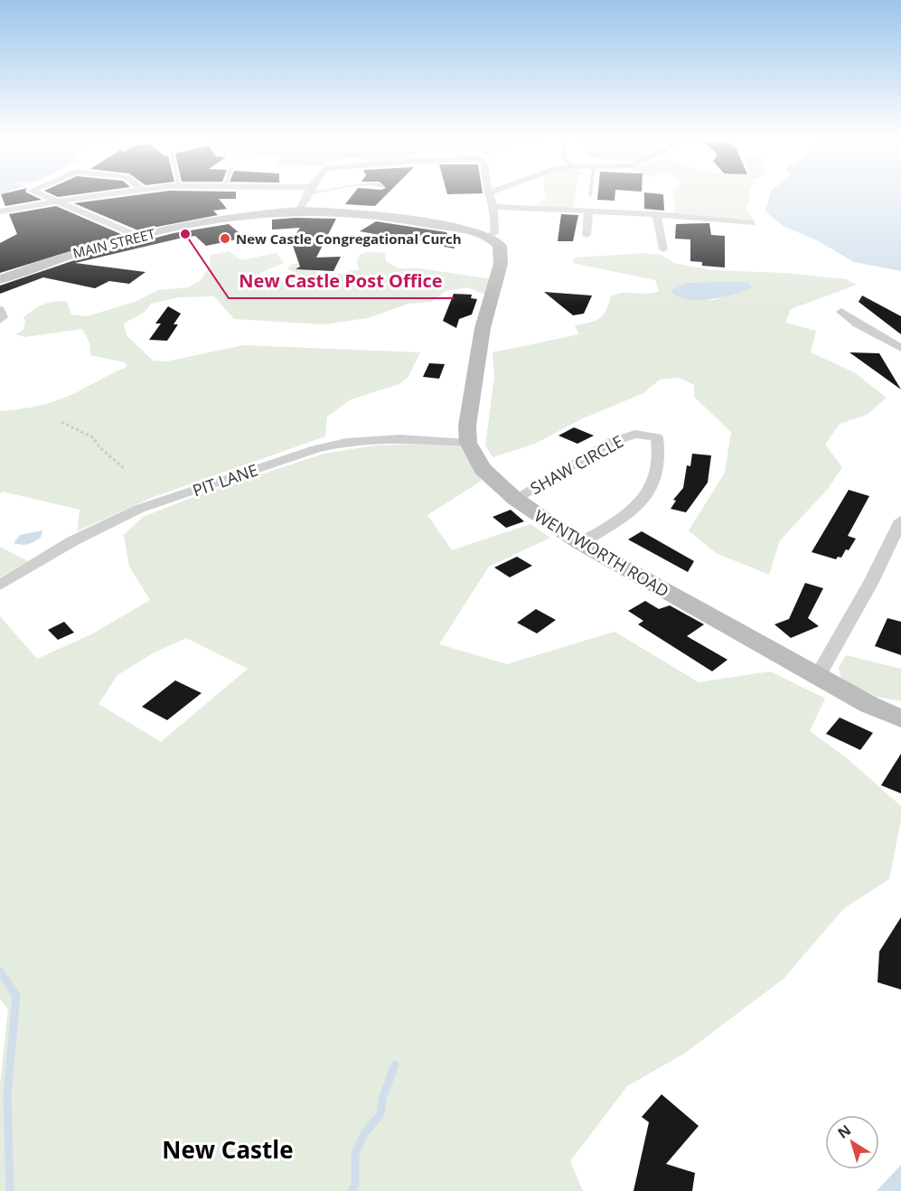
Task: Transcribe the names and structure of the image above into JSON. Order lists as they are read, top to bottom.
{
  "streets": {
    "main road": ["MAIN STREET", "WENTWORTH ROAD"],
    "street": ["SHAW CIRCLE", "PIT LANE"]
  },
  "crossings": [
    ["SHAW CIRCLE", "WENTWORTH ROAD"],
    ["PIT LANE", "WENTWORTH ROAD"]
  ],
  "districts": ["New Castle"],
  "places": ["New Castle Post Office", "New Castle Congregational Curch"],
  "north": "top left"
}
